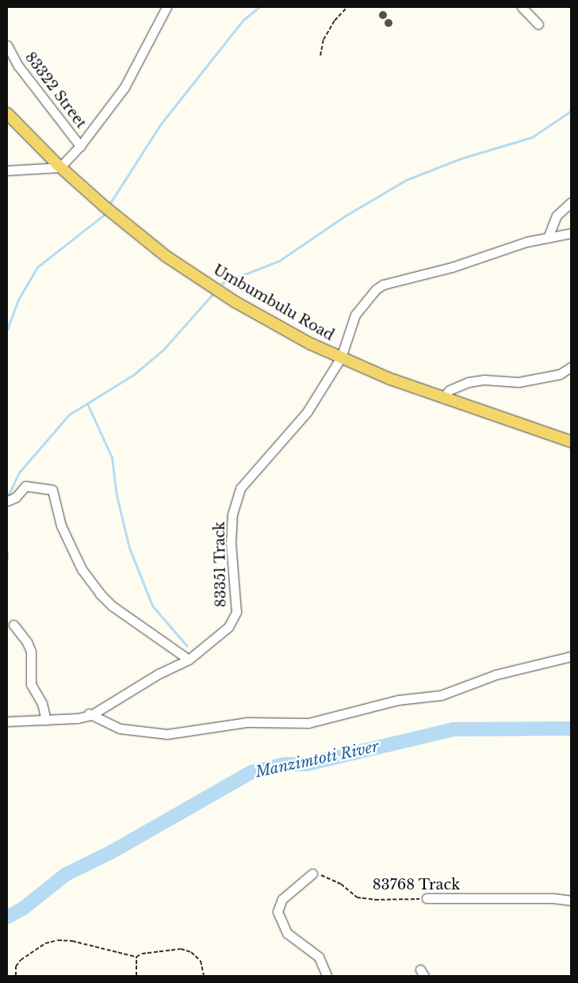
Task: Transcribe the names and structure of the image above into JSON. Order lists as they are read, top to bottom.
{
  "streets": {
    "main road": ["Umbumbulu Road"],
    "street": ["83322 Street", "83351 Track", "83768 Track"]
  },
  "crossings": [
    ["83322 Street", "Umbumbulu Road"],
    ["Umbumbulu Road", "83351 Track"]
  ],
  "water": ["Manzimtoti River"]
}
